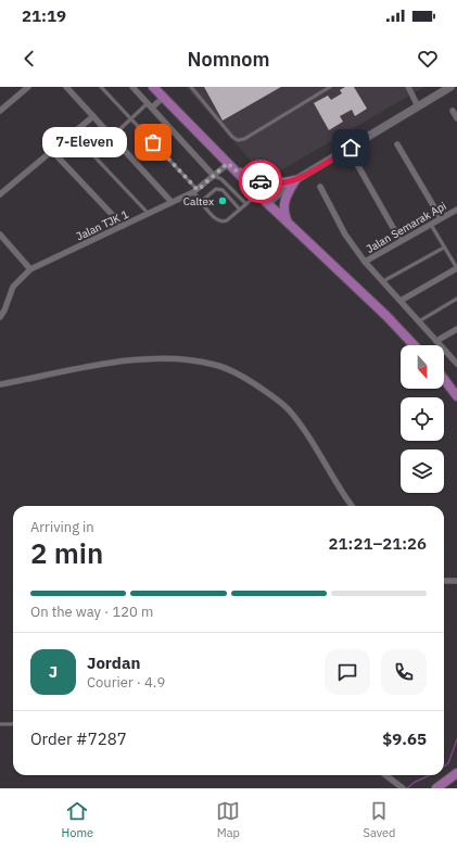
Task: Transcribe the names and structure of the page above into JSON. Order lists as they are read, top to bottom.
{
  "streets": {
    "street": ["Jalan TJK 1", "Jalan Semarak Api"]
  },
  "places": ["7-Eleven", "Caltex"],
  "north": "bottom",
  "page": {
    "status": "21:19",
    "header": "Nomnom",
    "bubble": "7-Eleven",
    "heading": ["2 min", "Arriving in", "21:21–21:26"],
    "panel": [
      "Jordan",
      "Courier · 4.9",
      "Order #7287",
      "$9.65"
    ],
    "bar": "On the way · 120 m",
    "round": "J",
    "tabs": ["Home", "Map", "Saved"]
  }
}
